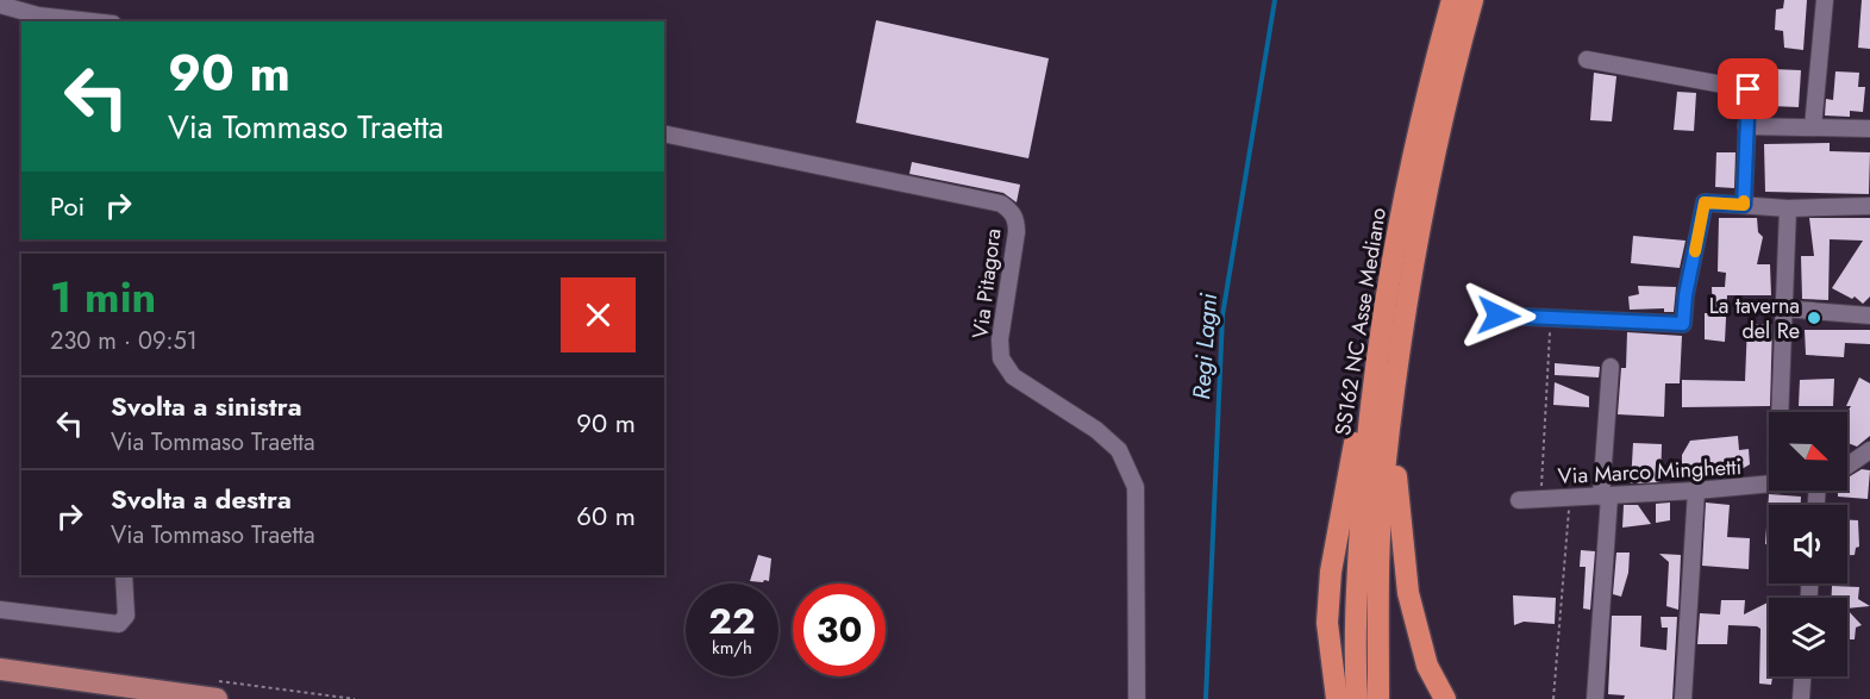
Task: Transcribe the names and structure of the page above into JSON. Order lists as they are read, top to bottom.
{
  "streets": {
    "highway": ["SS162 NC Asse Mediano"],
    "street": ["Via Pitagora", "Via Marco Minghetti"]
  },
  "water": ["Regi Lagni"],
  "places": ["La taverna del Re"],
  "north": "bottom right",
  "page": {
    "turn": ["90 m", "Via Tommaso Traetta"],
    "then": "Poi",
    "heading": ["1 min", "230 m · 09:51"],
    "list": [
      {
        "name": "Svolta a sinistra",
        "note": "Via Tommaso Traetta",
        "value": "90 m"
      },
      {
        "name": "Svolta a destra",
        "note": "Via Tommaso Traetta",
        "value": "60 m"
      }
    ],
    "speed": "22 km/h",
    "limit": "30"
  }
}
